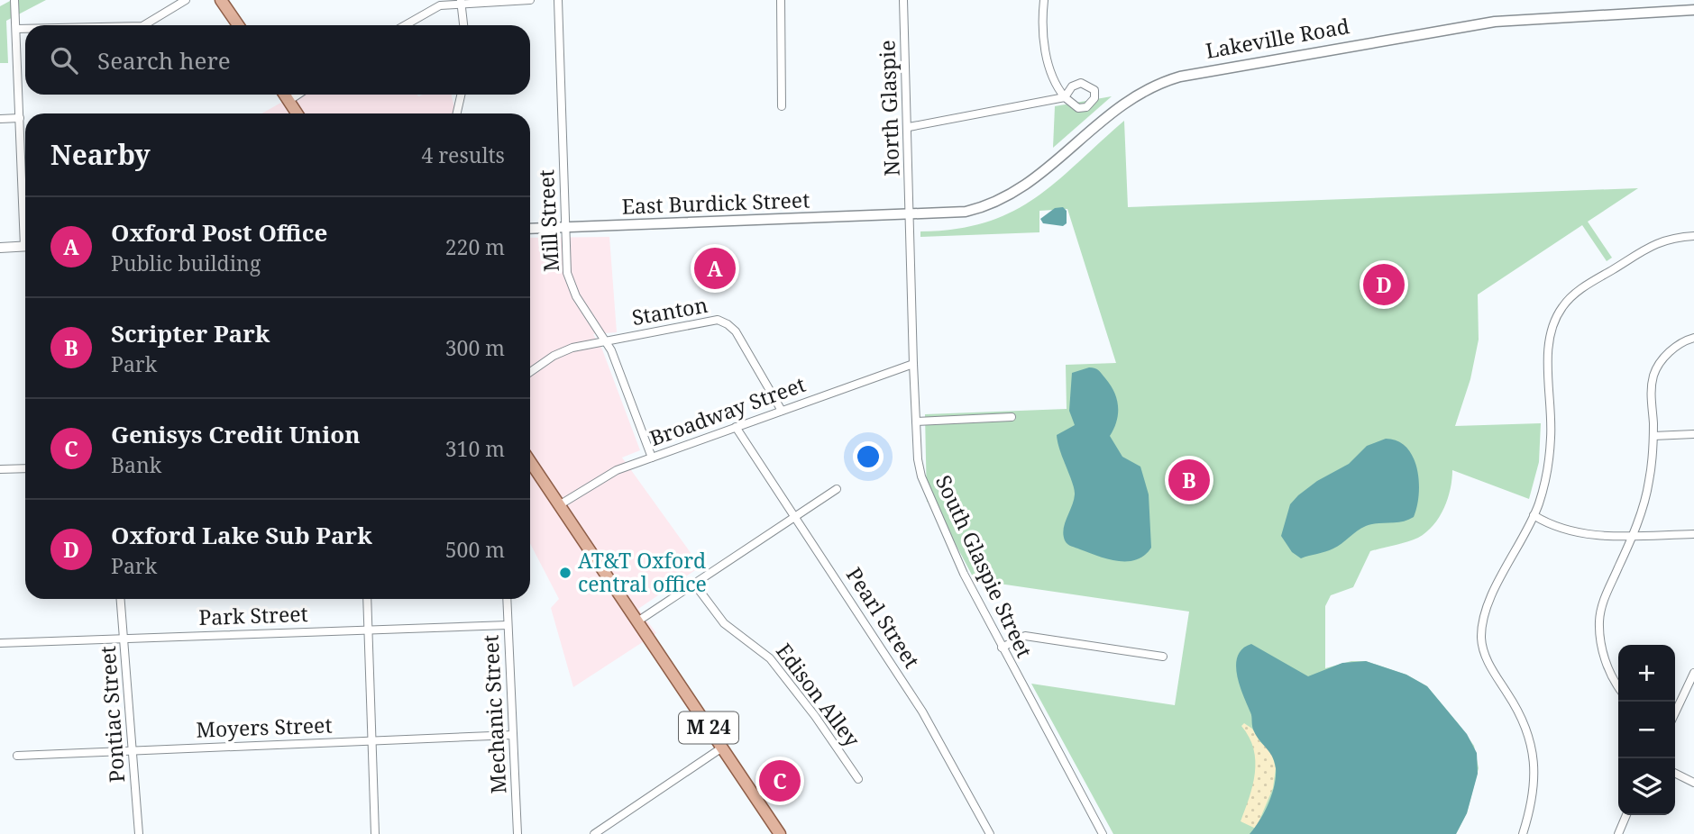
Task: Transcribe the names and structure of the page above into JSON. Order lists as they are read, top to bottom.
{
  "streets": {
    "main road": ["Lakeville Road", "East Burdick Street", "M 24"],
    "street": [
      "North Glaspie",
      "Mill Street",
      "Stanton",
      "Broadway Street",
      "South Glaspie Street",
      "Park Street",
      "Pearl Street",
      "Edison Alley",
      "Pontiac Street",
      "Mechanic Street",
      "Moyers Street"
    ]
  },
  "crossings": [
    ["Lakeville Road", "North Glaspie"],
    ["Lakeville Road", "East Burdick Street"],
    ["Lakeville Road", "South Glaspie Street"],
    ["North Glaspie", "East Burdick Street"],
    ["North Glaspie", "South Glaspie Street"],
    ["East Burdick Street", "Mill Street"],
    ["East Burdick Street", "South Glaspie Street"],
    ["Mill Street", "Stanton"],
    ["Mill Street", "Broadway Street"],
    ["Stanton", "Broadway Street"],
    ["Broadway Street", "South Glaspie Street"],
    ["Broadway Street", "Pearl Street"],
    ["Broadway Street", "M 24"],
    ["Park Street", "Pontiac Street"],
    ["Park Street", "Mechanic Street"],
    ["Pontiac Street", "Moyers Street"],
    ["Mechanic Street", "Moyers Street"]
  ],
  "places": ["AT&T Oxford central office"],
  "page": {
    "search": "Search here",
    "heading": ["Nearby", "4 results"],
    "list": [
      {
        "mark": "A",
        "name": "Oxford Post Office",
        "note": "Public building",
        "value": "220 m"
      },
      {
        "mark": "B",
        "name": "Scripter Park",
        "note": "Park",
        "value": "300 m"
      },
      {
        "mark": "C",
        "name": "Genisys Credit Union",
        "note": "Bank",
        "value": "310 m"
      },
      {
        "mark": "D",
        "name": "Oxford Lake Sub Park",
        "note": "Park",
        "value": "500 m"
      }
    ],
    "pins": [
      "A",
      "D",
      "B",
      "C"
    ],
    "map_buttons": ["+", "−"]
  }
}
